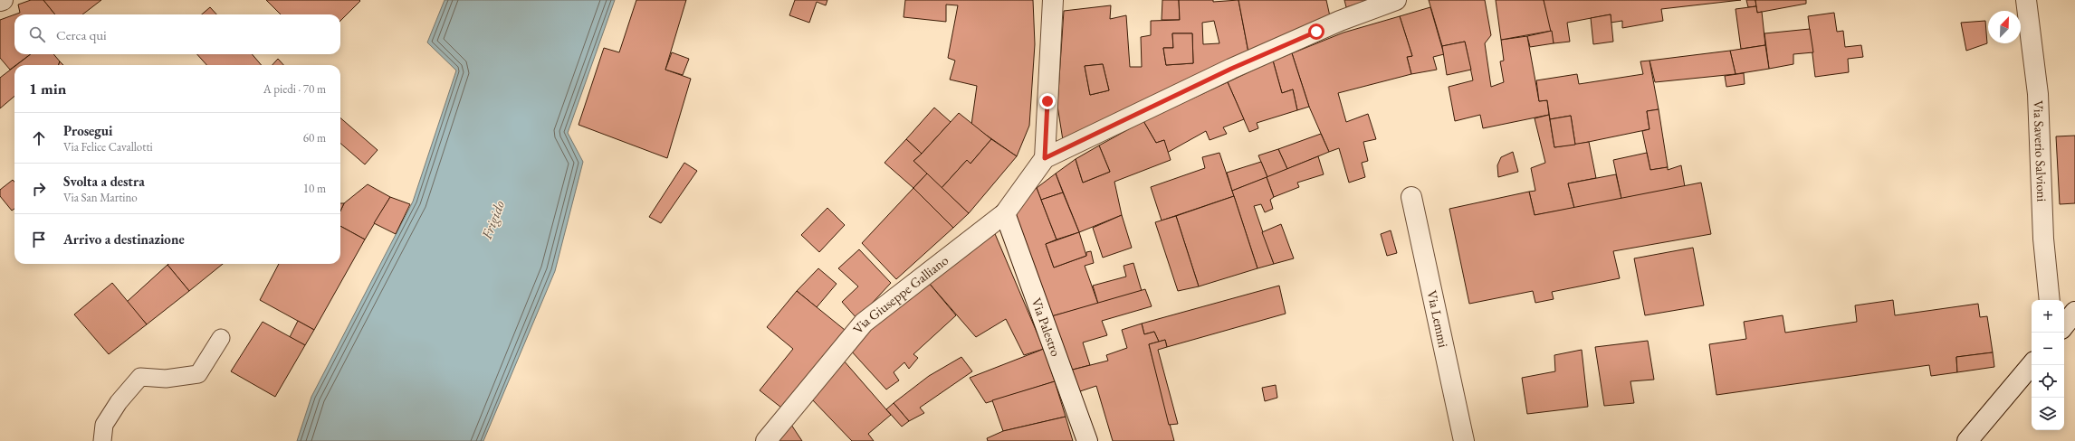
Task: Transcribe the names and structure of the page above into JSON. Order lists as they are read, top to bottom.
{
  "streets": {
    "street": [
      "Via Saverio Salvioni",
      "Via Giuseppe Galliano",
      "Via Lemmi",
      "Via Palestro"
    ]
  },
  "crossings": [
    ["Via Giuseppe Galliano", "Via Palestro"]
  ],
  "water": ["Frigido"],
  "north": "top right",
  "page": {
    "search": "Cerca qui",
    "heading": ["1 min", "A piedi · 70 m"],
    "list": [
      ["Prosegui", "Via Felice Cavallotti", "60 m"],
      ["Svolta a destra", "Via San Martino", "10 m"],
      "Arrivo a destinazione"
    ],
    "map_buttons": ["+", "−"]
  }
}
